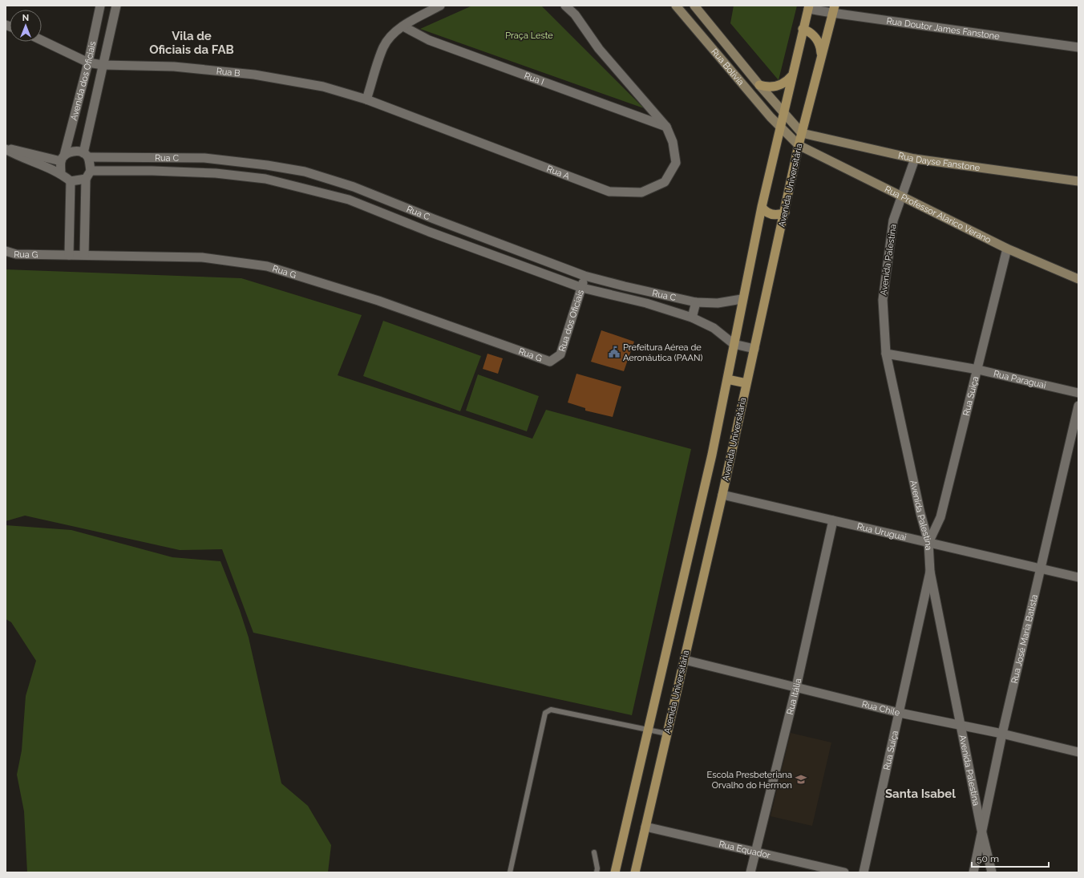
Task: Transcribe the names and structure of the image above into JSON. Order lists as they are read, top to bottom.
{
  "streets": {
    "main road": [
      "Rua Bolívia",
      "Rua Dayse Fanstone",
      "Avenida Universitária",
      "Rua Professor Alarico Verano"
    ],
    "street": [
      "Rua Doutor James Fanstone",
      "Rua B",
      "Rua I",
      "Avenida dos Oficiais",
      "Rua C",
      "Rua A",
      "Rua G",
      "Avenida Palestina",
      "Rua dos Oficiais",
      "Rua Paraguai",
      "Rua Suiça",
      "Rua Uruguai",
      "Rua José Maria Batista",
      "Rua Itália",
      "Rua Chile",
      "Rua Suíça",
      "Rua Equador"
    ]
  },
  "crossings": [
    ["Rua Doutor James Fanstone", "Avenida Universitária"],
    ["Rua Bolívia", "Rua Dayse Fanstone"],
    ["Rua Bolívia", "Avenida Universitária"],
    ["Rua Bolívia", "Rua Professor Alarico Verano"],
    ["Rua B", "Avenida dos Oficiais"],
    ["Rua B", "Rua A"],
    ["Rua I", "Rua A"],
    ["Avenida dos Oficiais", "Rua C"],
    ["Rua C", "Rua dos Oficiais"],
    ["Rua Dayse Fanstone", "Avenida Universitária"],
    ["Rua Dayse Fanstone", "Avenida Palestina"],
    ["Avenida Universitária", "Rua Professor Alarico Verano"],
    ["Avenida Universitária", "Rua Uruguai"],
    ["Avenida Universitária", "Rua Chile"],
    ["Avenida Universitária", "Rua Equador"],
    ["Rua Professor Alarico Verano", "Avenida Palestina"],
    ["Rua Professor Alarico Verano", "Rua Suiça"],
    ["Rua G", "Rua dos Oficiais"],
    ["Avenida Palestina", "Rua Paraguai"],
    ["Avenida Palestina", "Rua Suiça"],
    ["Avenida Palestina", "Rua Uruguai"],
    ["Avenida Palestina", "Rua José Maria Batista"],
    ["Avenida Palestina", "Rua Chile"],
    ["Avenida Palestina", "Rua Suíça"],
    ["Rua Paraguai", "Rua Suiça"],
    ["Rua Suiça", "Rua Uruguai"],
    ["Rua Uruguai", "Rua José Maria Batista"],
    ["Rua Uruguai", "Rua Itália"],
    ["Rua José Maria Batista", "Rua Chile"],
    ["Rua Itália", "Rua Chile"],
    ["Rua Itália", "Rua Equador"],
    ["Rua Chile", "Rua Suíça"]
  ],
  "districts": ["Vila de Oficiais da FAB", "Santa Isabel"],
  "parks": ["Praça Leste"],
  "places": {
    "public building": ["Prefeitura Aérea de Aeronáutica (PAAN)"],
    "school or university": ["Escola Presbeteriana Orvalho do Hermon"]
  },
  "scale_bar": "50 m",
  "north": "top"
}
